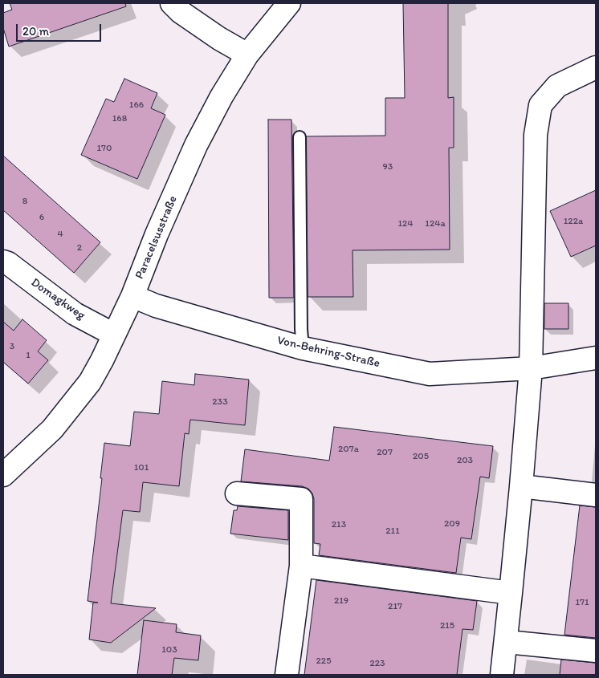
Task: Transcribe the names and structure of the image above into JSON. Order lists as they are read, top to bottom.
{
  "streets": {
    "street": ["Paracelsusstraße", "Domagkweg", "Von-Behring-Straße"]
  },
  "crossings": [
    ["Paracelsusstraße", "Domagkweg"],
    ["Paracelsusstraße", "Von-Behring-Straße"]
  ],
  "house_numbers": [
    "166",
    "168",
    "170",
    "93",
    "8",
    "6",
    "122a",
    "124",
    "124a",
    "4",
    "2",
    "3",
    "1",
    "233",
    "207a",
    "207",
    "205",
    "203",
    "101",
    "209",
    "213",
    "211",
    "219",
    "171",
    "217",
    "215",
    "103",
    "225",
    "223"
  ],
  "scale_bar": "20 m"
}
